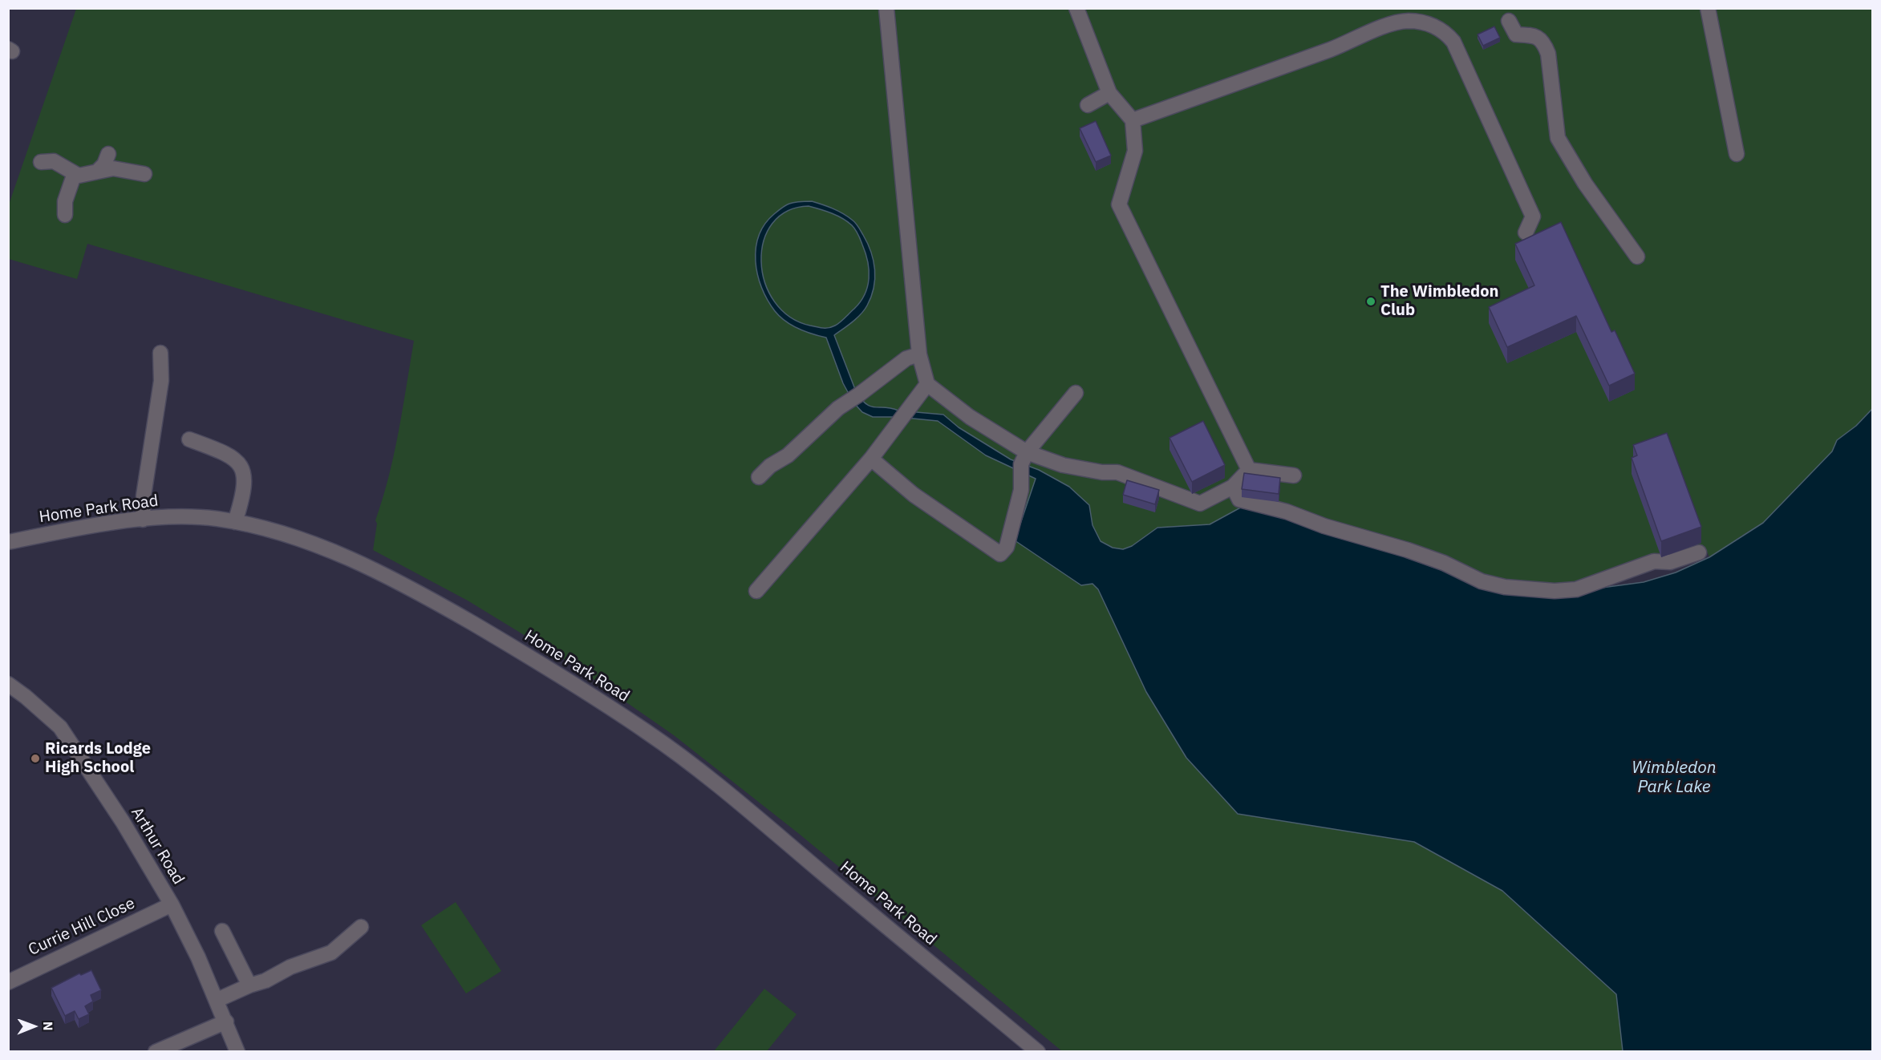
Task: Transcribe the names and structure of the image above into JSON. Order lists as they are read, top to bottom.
{
  "streets": {
    "street": ["Home Park Road", "Arthur Road", "Currie Hill Close"]
  },
  "crossings": [
    ["Arthur Road", "Currie Hill Close"]
  ],
  "water": ["Wimbledon Park Lake"],
  "places": ["The Wimbledon Club", "Ricards Lodge High School"],
  "north": "right"
}
